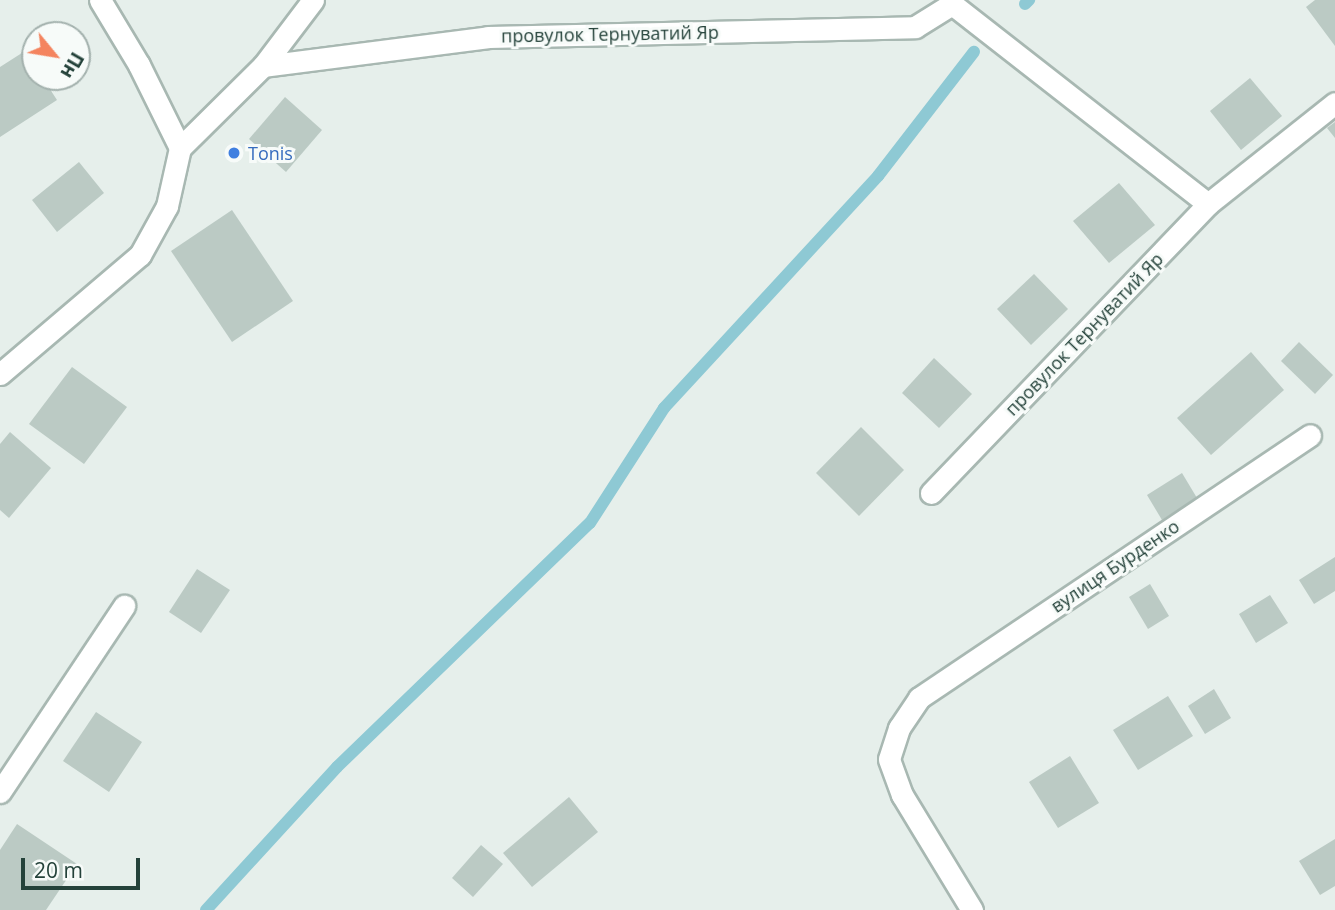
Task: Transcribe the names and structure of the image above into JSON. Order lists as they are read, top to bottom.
{
  "streets": {
    "street": ["провулок Тернуватий Яр", "вулиця Бурденко"]
  },
  "places": ["Tonis"],
  "scale_bar": "20 m",
  "north": "bottom right"
}
